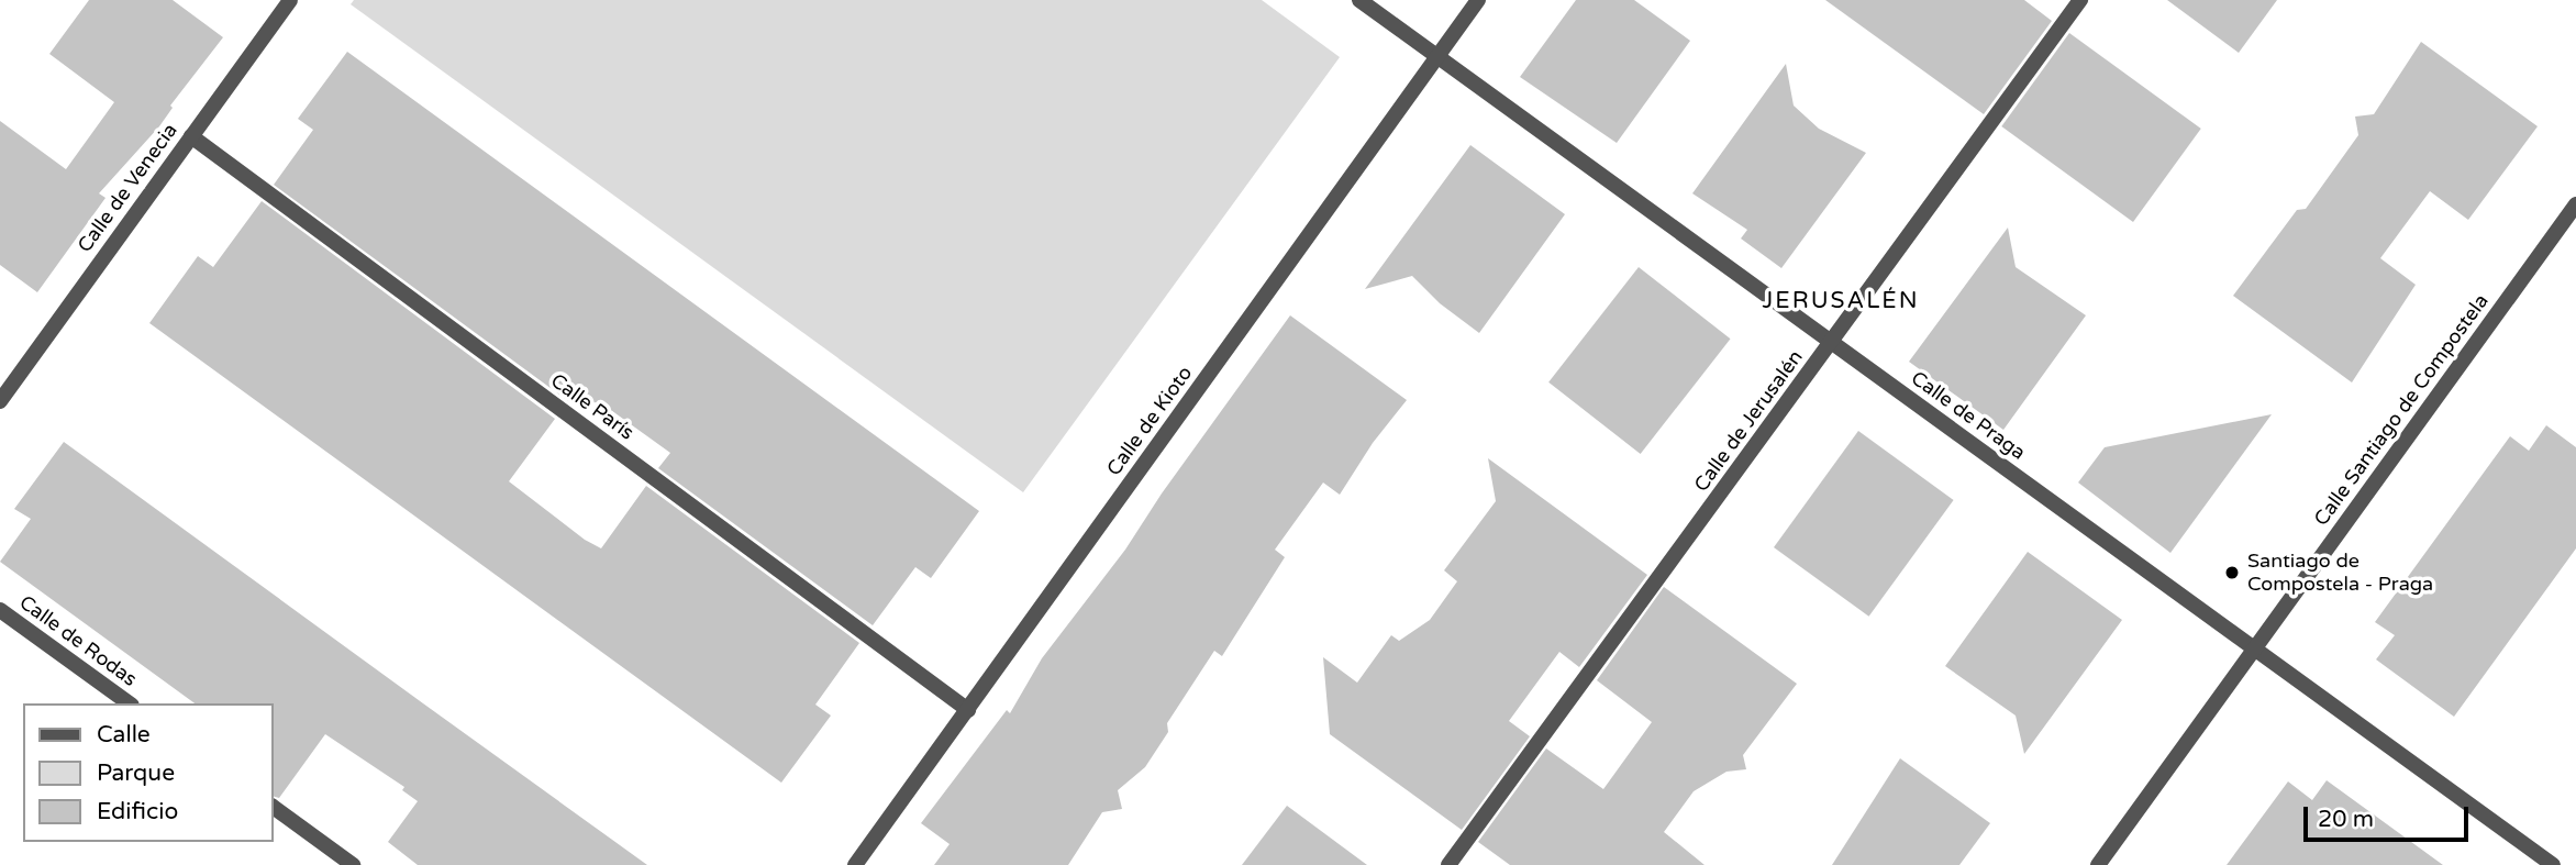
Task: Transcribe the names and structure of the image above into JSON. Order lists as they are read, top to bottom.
{
  "streets": {
    "street": [
      "Calle de Venecia",
      "Calle París",
      "Calle Santiago de Compostela",
      "Calle de Praga",
      "Calle de Kioto",
      "Calle de Jerusalén",
      "Calle de Rodas"
    ]
  },
  "crossings": [
    ["Calle de Venecia", "Calle París"],
    ["Calle París", "Calle de Kioto"],
    ["Calle Santiago de Compostela", "Calle de Praga"],
    ["Calle de Praga", "Calle de Kioto"],
    ["Calle de Praga", "Calle de Jerusalén"]
  ],
  "districts": ["JERUSALÉN"],
  "places": ["Santiago de Compostela - Praga"],
  "legend": ["Calle", "Parque", "Edificio"],
  "scale_bar": "20 m"
}
